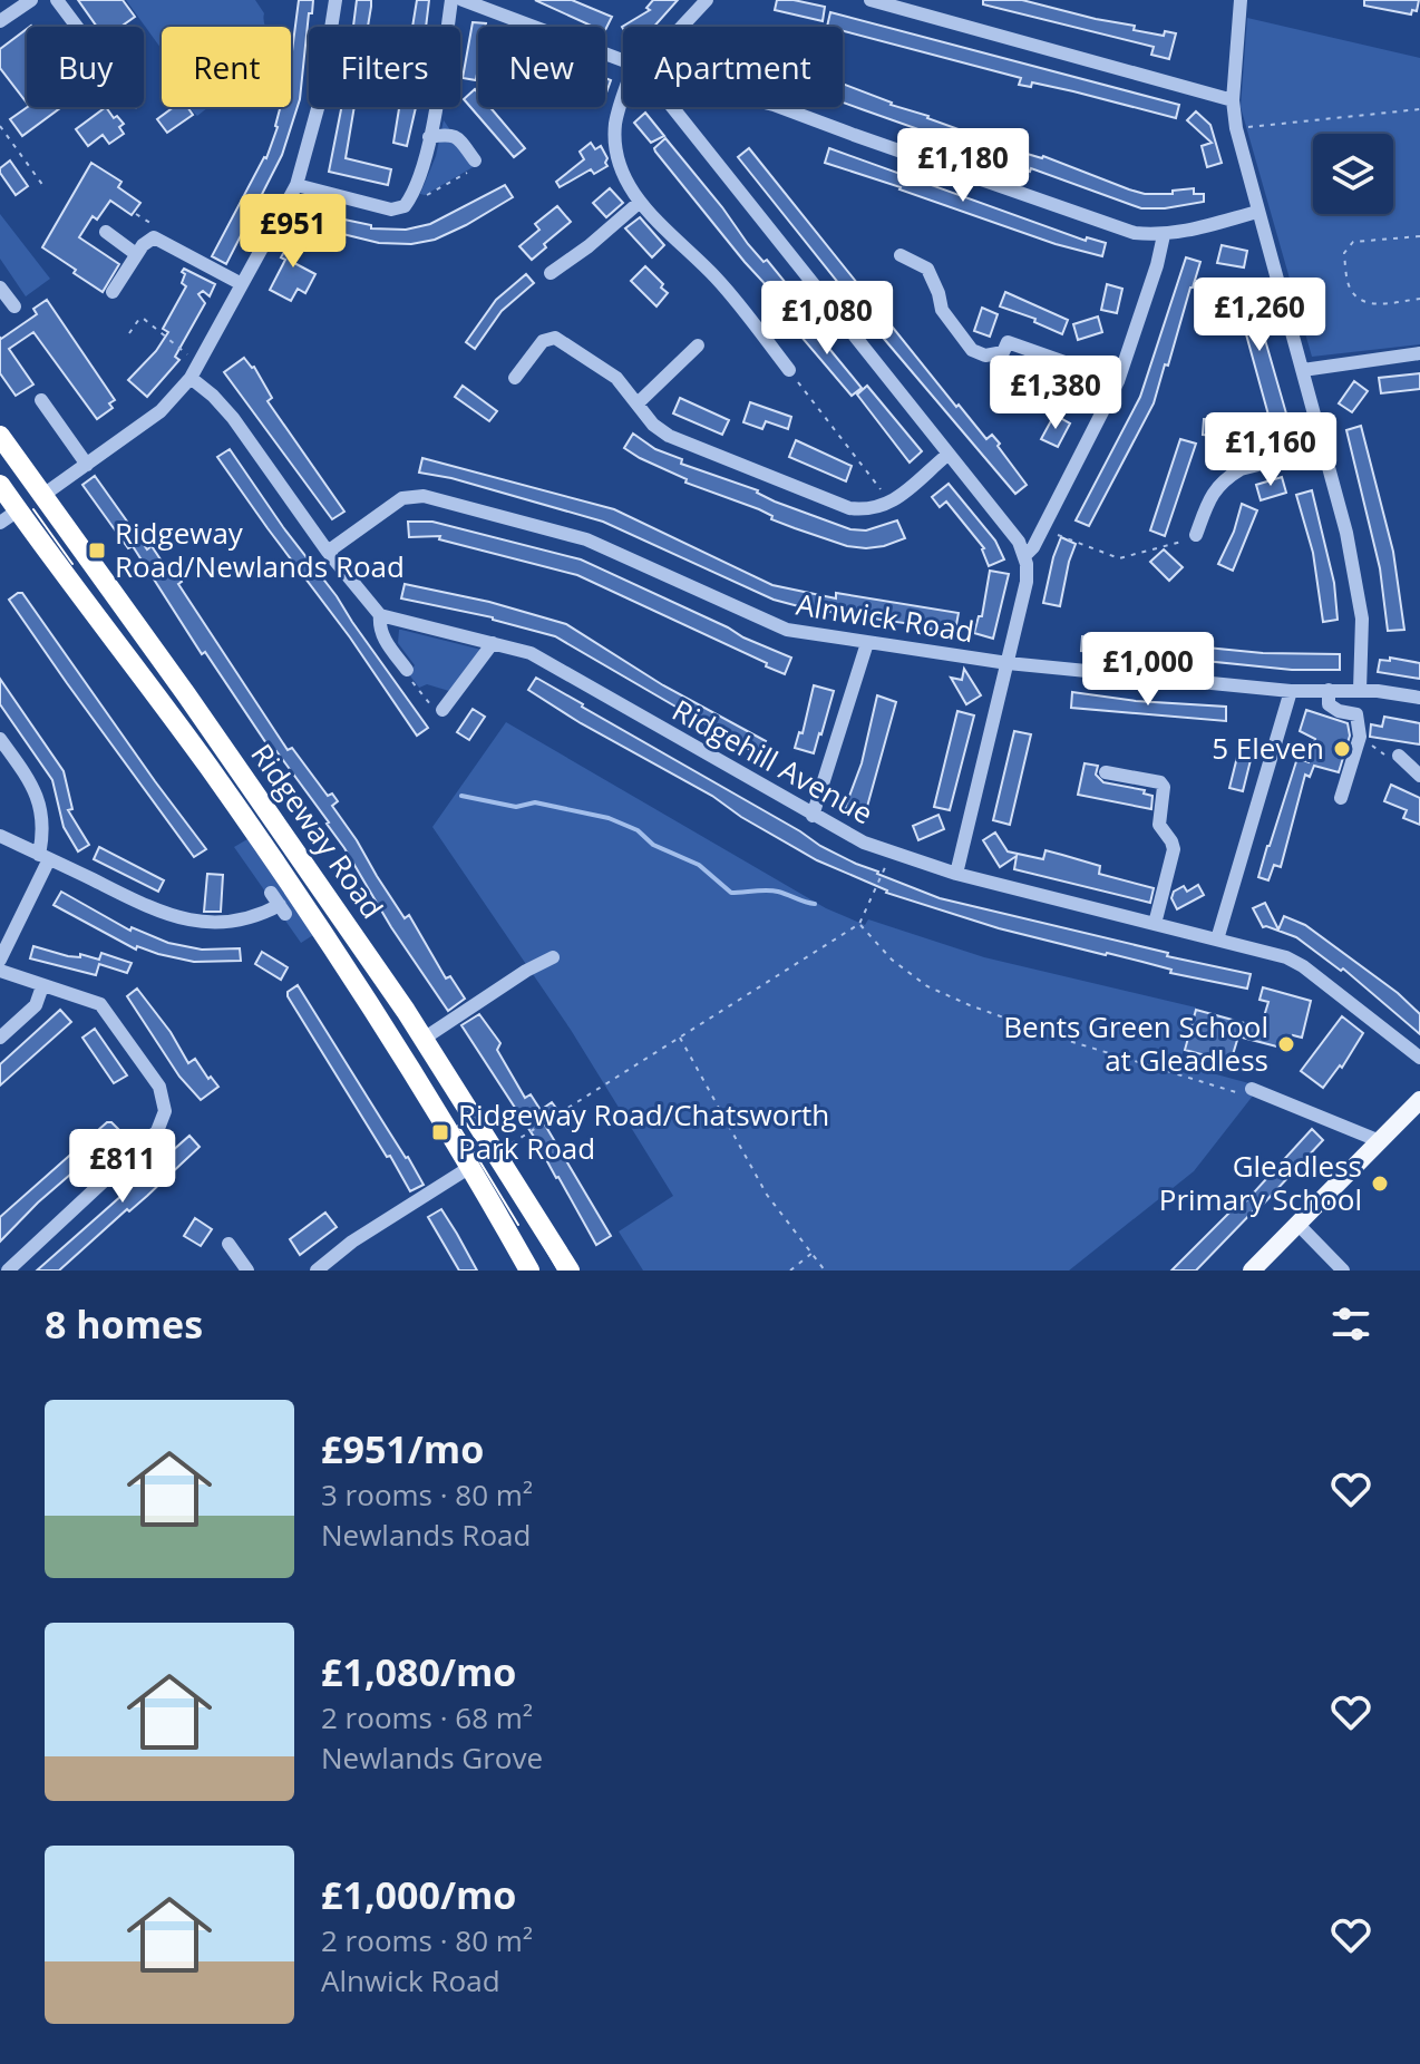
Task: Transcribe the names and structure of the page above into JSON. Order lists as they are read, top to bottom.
{
  "streets": {
    "highway": ["Ridgeway Road"],
    "street": ["Alnwick Road", "Ridgehill Avenue"]
  },
  "places": {
    "transit": ["Ridgeway Road/Newlands Road", "Ridgeway Road/Chatsworth Park Road"],
    "other": ["5 Eleven", "Bents Green School at Gleadless", "Gleadless Primary School"]
  },
  "page": {
    "chip": [
      "Buy",
      "Rent",
      "Filters",
      "New",
      "Apartment"
    ],
    "price": [
      "£1,180",
      "£951",
      "£1,260",
      "£1,080",
      "£1,380",
      "£1,160",
      "£1,000",
      "£811"
    ],
    "heading": "8 homes",
    "list": [
      {
        "name": "£951/mo",
        "note": "3 rooms · 80 m² · Newlands Road"
      },
      {
        "name": "£1,080/mo",
        "note": "2 rooms · 68 m² · Newlands Grove"
      },
      {
        "name": "£1,000/mo",
        "note": "2 rooms · 80 m² · Alnwick Road"
      }
    ]
  }
}
